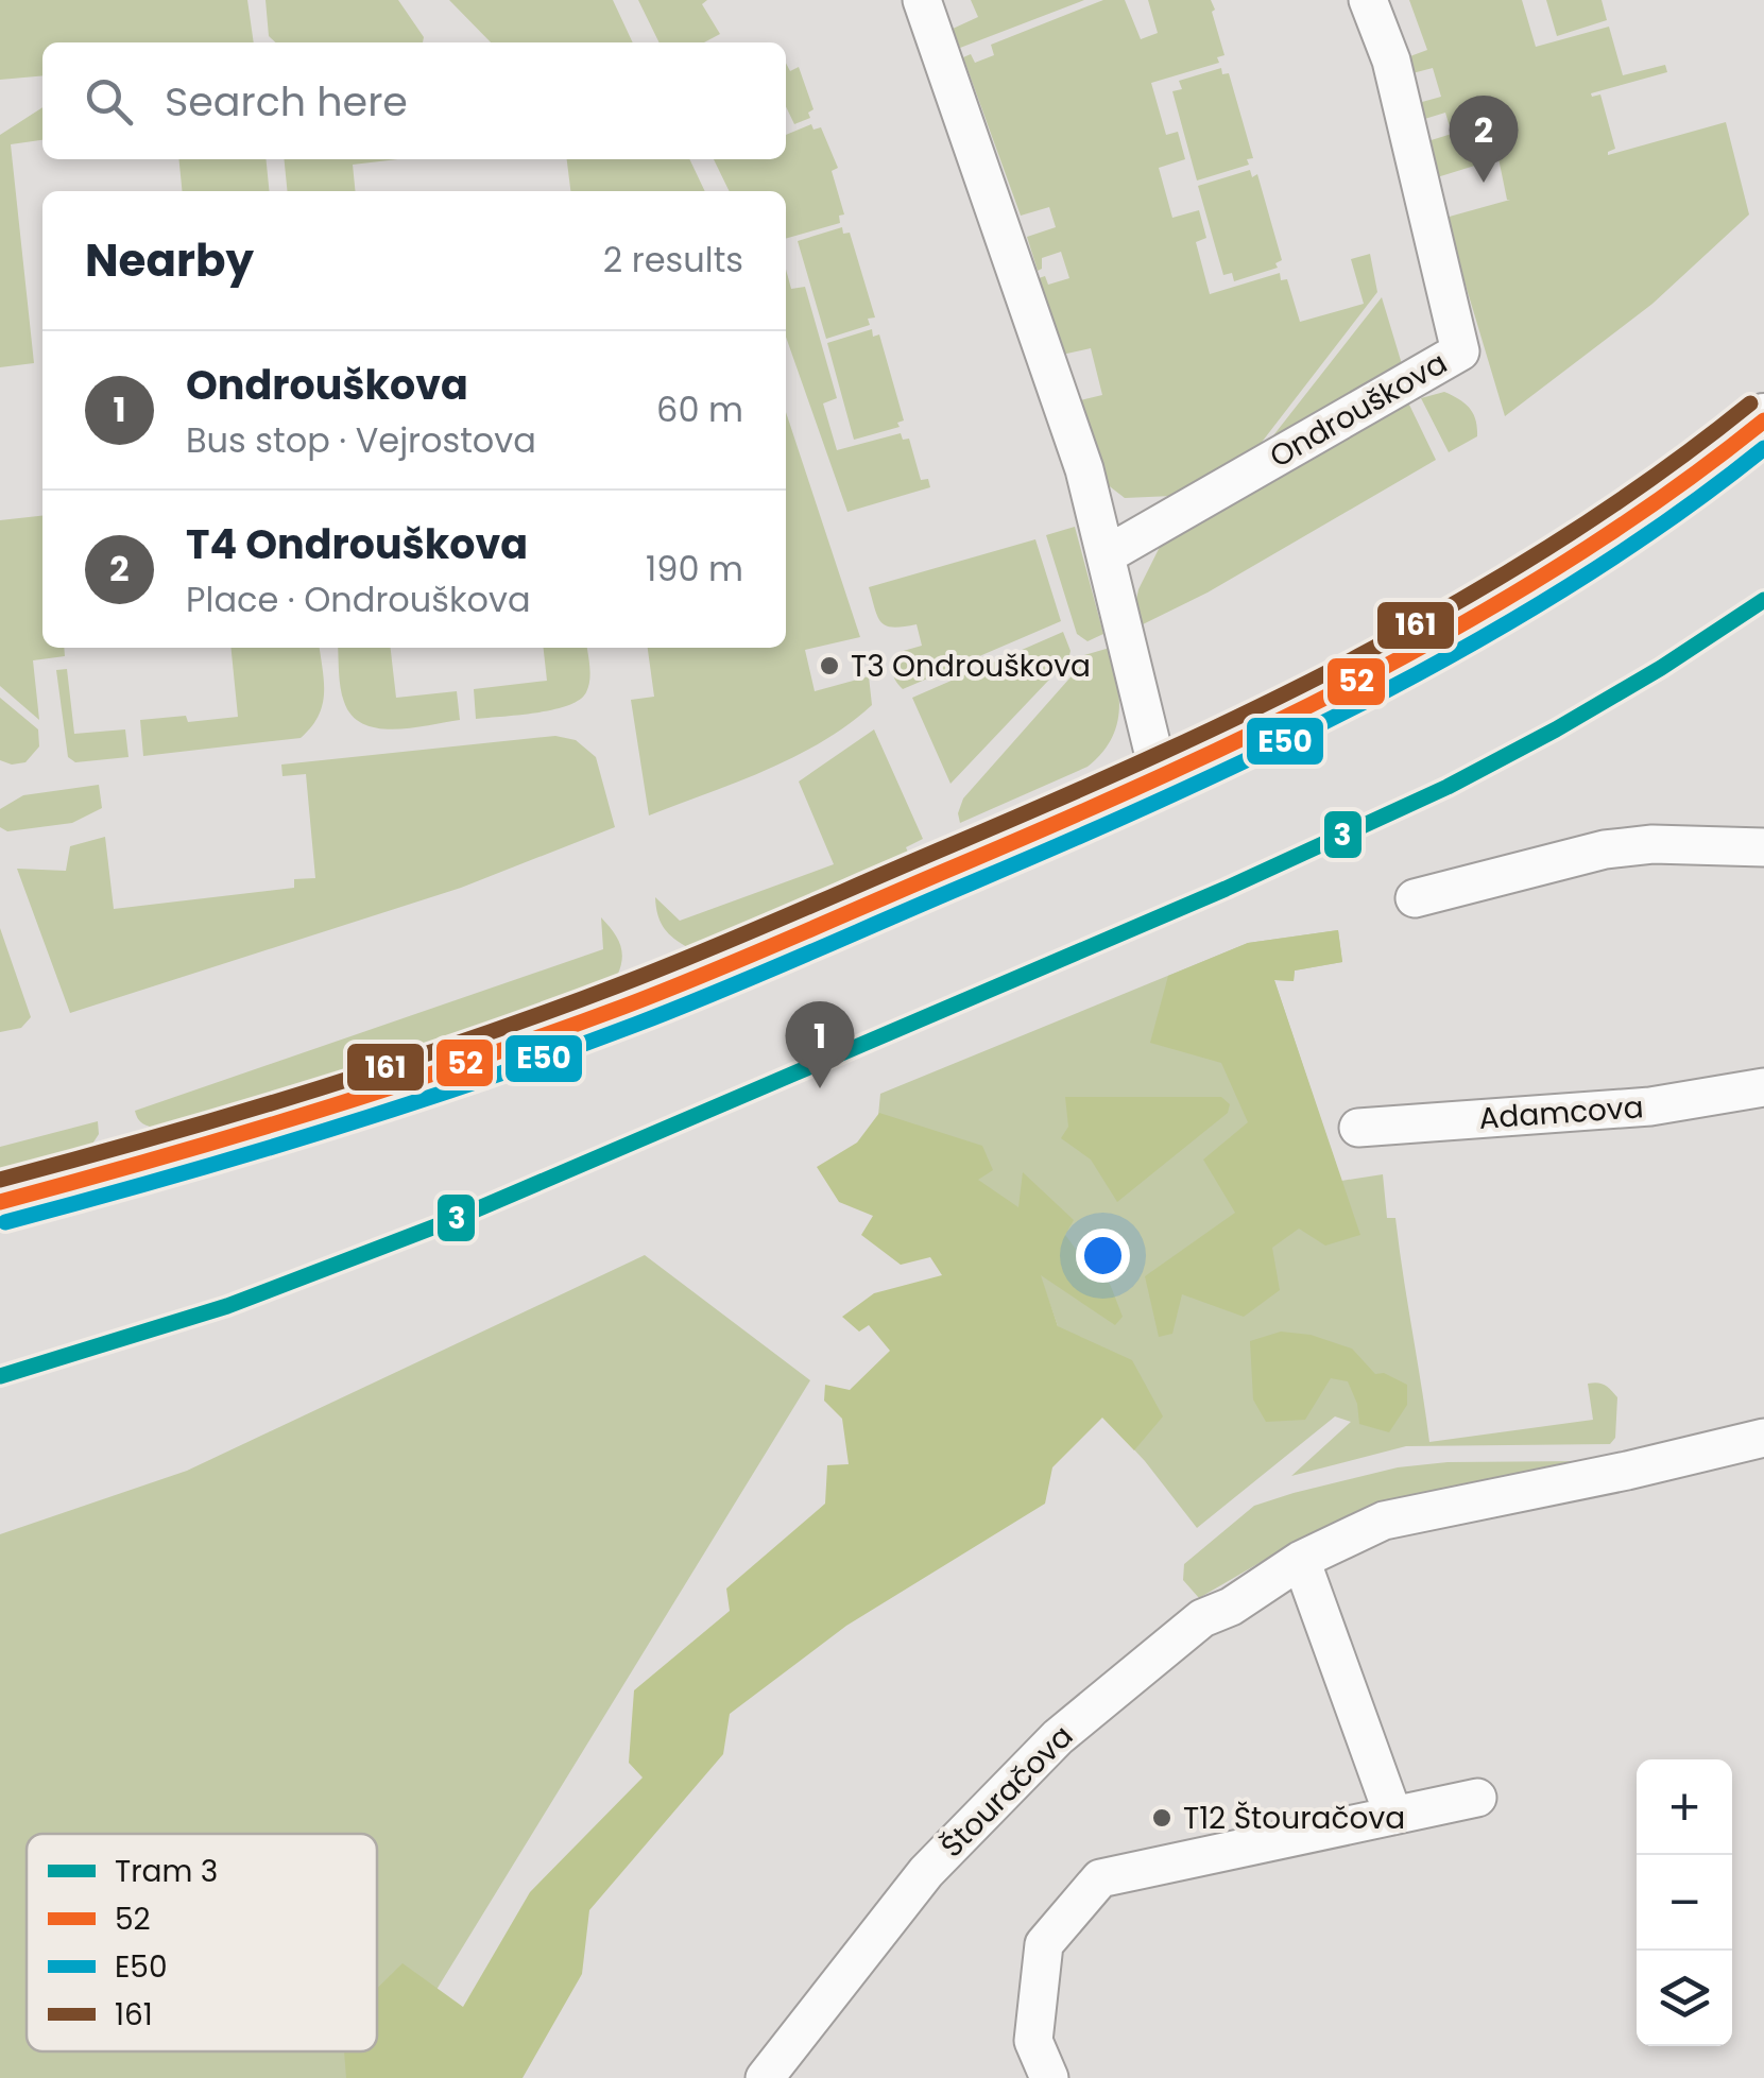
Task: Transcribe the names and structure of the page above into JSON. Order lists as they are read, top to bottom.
{
  "streets": {
    "street": ["Ondrouškova", "Adamcova", "Štouračova"]
  },
  "places": ["T3 Ondrouškova", "T12 Štouračova"],
  "lines": [
    "transit line 161",
    "transit line 52",
    "transit line E50",
    "tram line 3"
  ],
  "legend": [
    "Tram 3",
    "52",
    "E50",
    "161"
  ],
  "page": {
    "search": "Search here",
    "pins": ["2", "1"],
    "heading": ["Nearby", "2 results"],
    "list": [
      {
        "mark": "1",
        "name": "Ondrouškova",
        "note": "Bus stop · Vejrostova",
        "value": "60 m"
      },
      {
        "mark": "2",
        "name": "T4 Ondrouškova",
        "note": "Place · Ondrouškova",
        "value": "190 m"
      }
    ],
    "map_buttons": ["+", "−"]
  }
}
